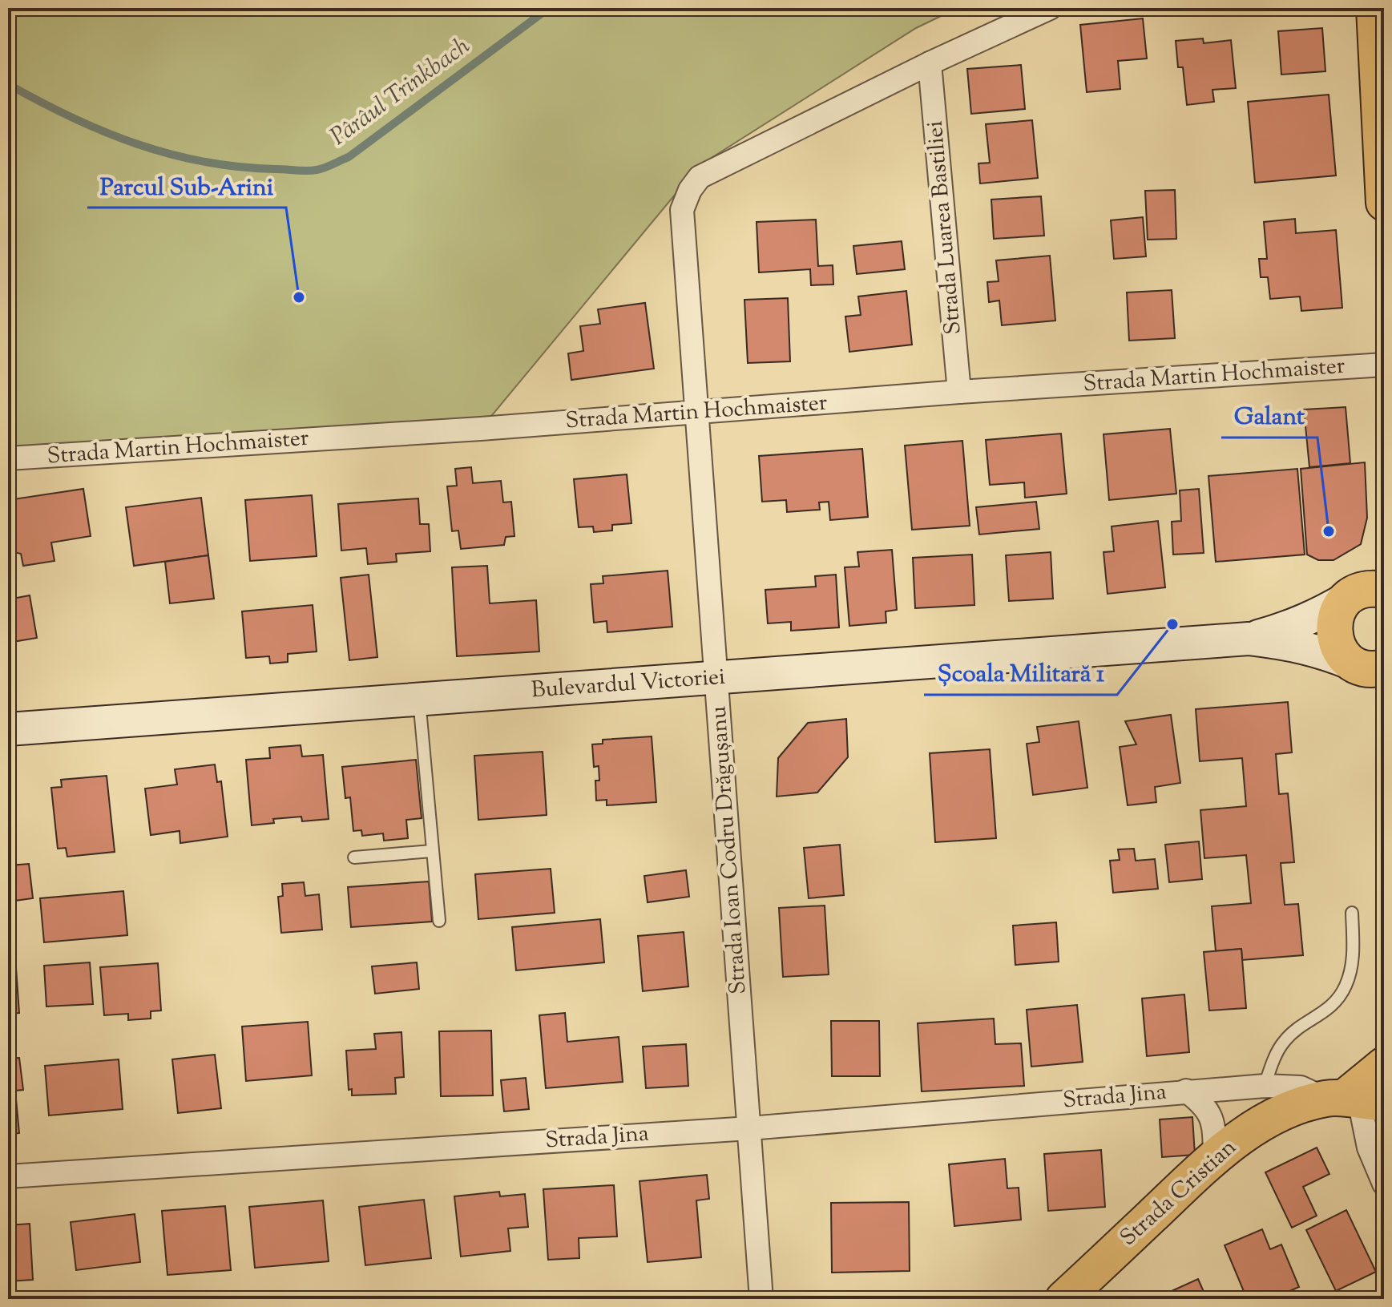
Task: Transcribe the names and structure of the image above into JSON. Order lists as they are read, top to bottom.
{
  "streets": {
    "main road": ["Bulevardul Victoriei", "Strada Cristian"],
    "street": [
      "Strada Luarea Bastiliei",
      "Strada Martin Hochmaister",
      "Strada Ioan Codru Drăgușanu",
      "Strada Jina"
    ]
  },
  "crossings": [
    ["Strada Luarea Bastiliei", "Strada Martin Hochmaister"],
    ["Strada Luarea Bastiliei", "Strada Ioan Codru Drăgușanu"],
    ["Strada Martin Hochmaister", "Strada Ioan Codru Drăgușanu"],
    ["Bulevardul Victoriei", "Strada Ioan Codru Drăgușanu"],
    ["Strada Ioan Codru Drăgușanu", "Strada Jina"],
    ["Strada Jina", "Strada Cristian"]
  ],
  "water": ["Pârâul Trinkbach"],
  "places": ["Parcul Sub-Arini", "Galant", "Școala Militară 1"]
}
